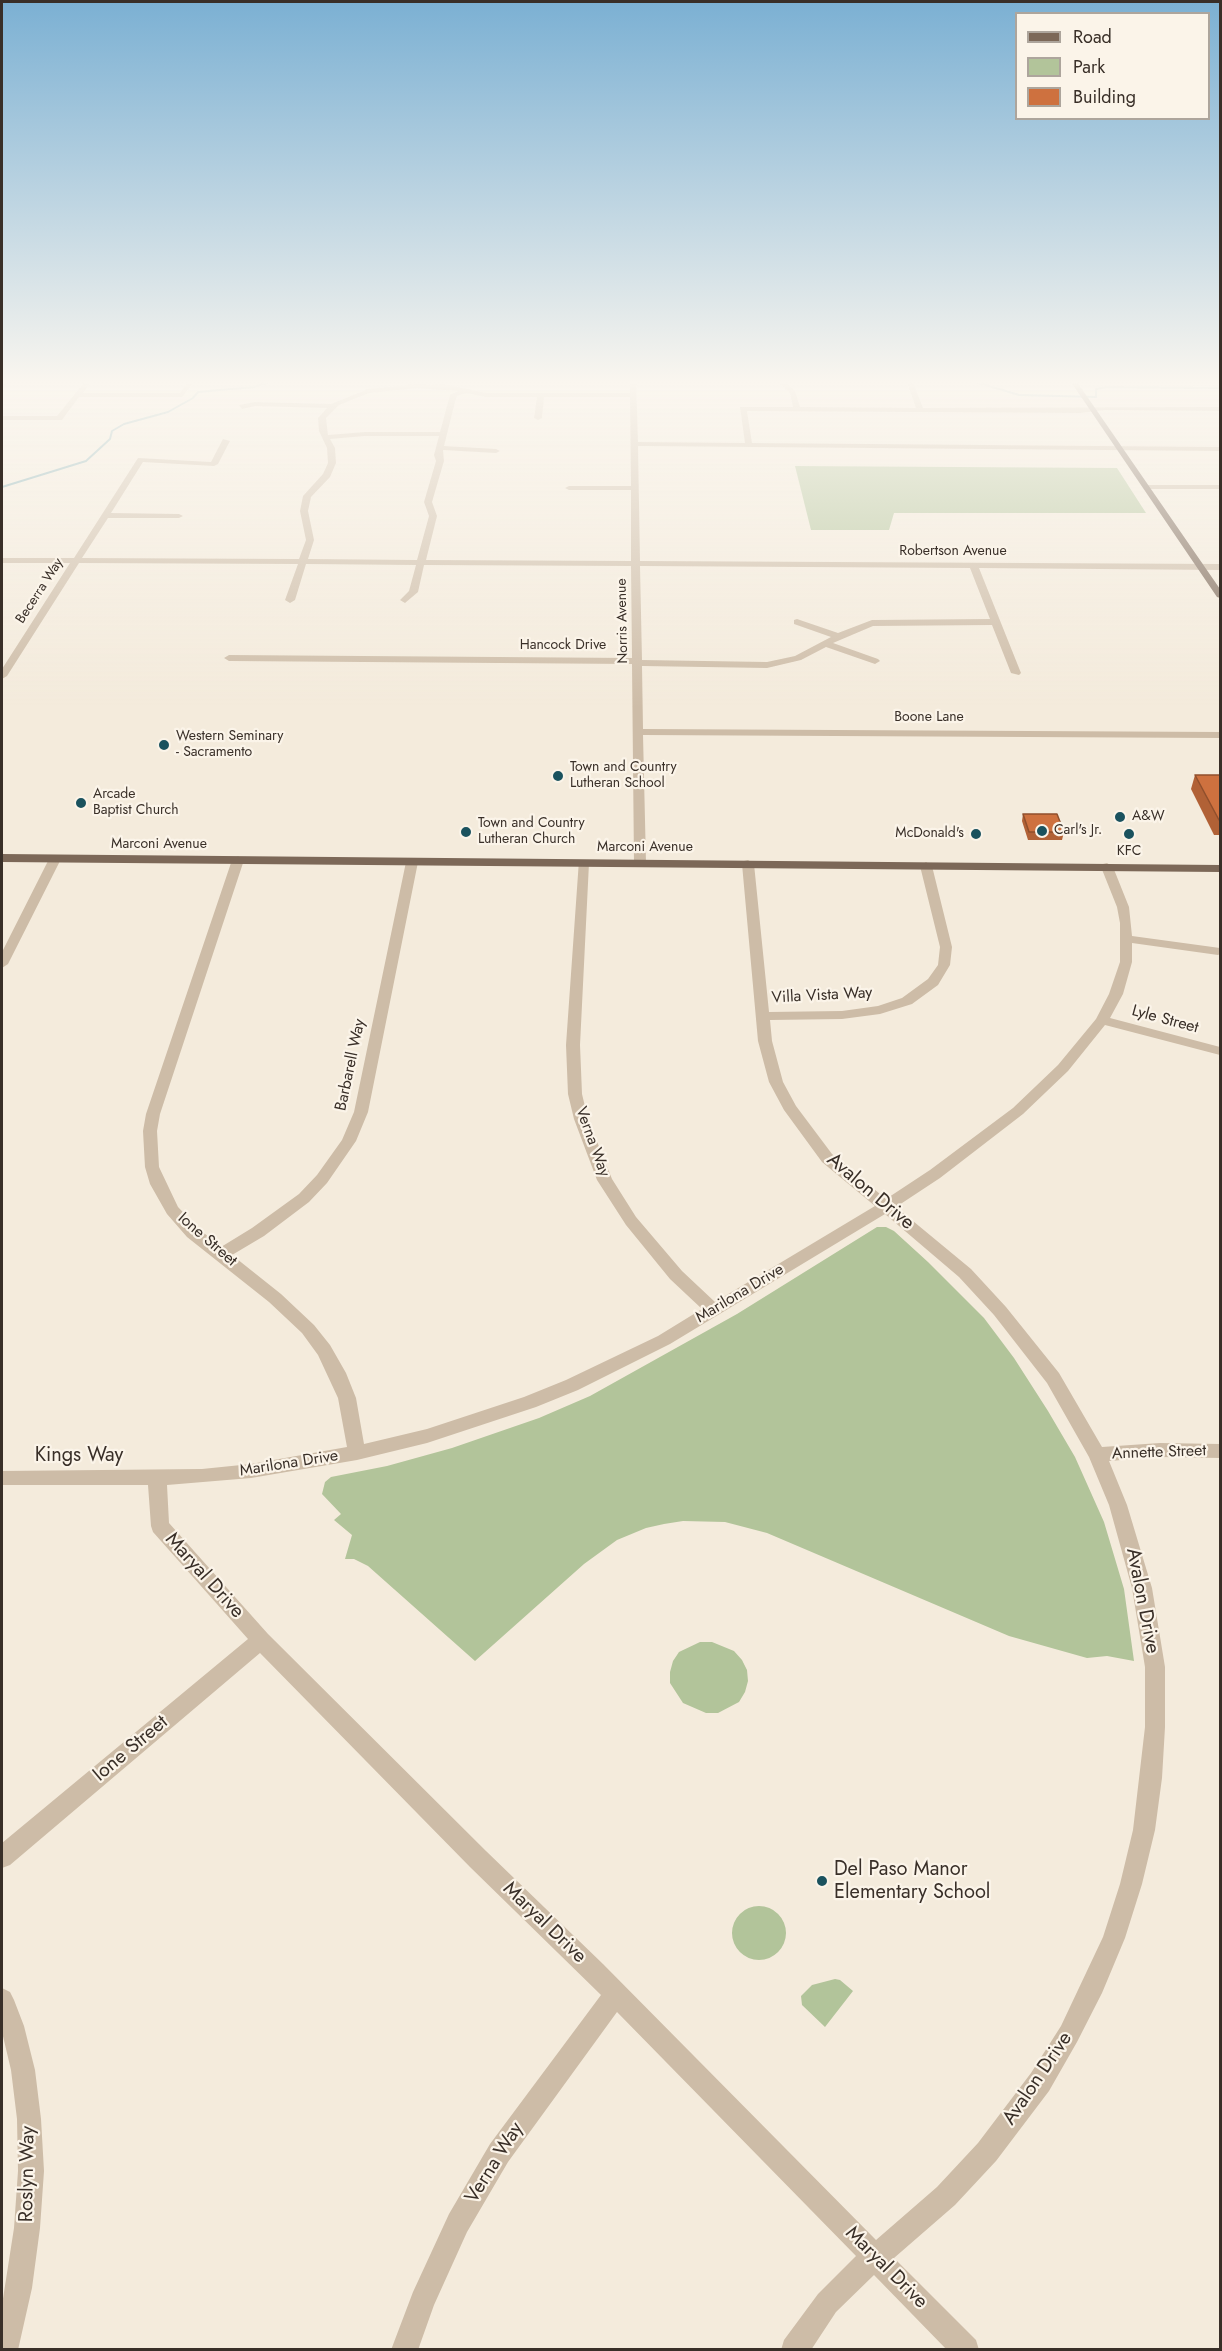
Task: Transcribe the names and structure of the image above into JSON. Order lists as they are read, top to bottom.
{
  "streets": {
    "main road": ["Marconi Avenue"],
    "street": [
      "Robertson Avenue",
      "Becerra Way",
      "Norris Avenue",
      "Hancock Drive",
      "Boone Lane",
      "Villa Vista Way",
      "Lyle Street",
      "Barbarell Way",
      "Verna Way",
      "Avalon Drive",
      "Ione Street",
      "Marilona Drive",
      "Annette Street",
      "Kings Way",
      "Maryal Drive",
      "Roslyn Way"
    ]
  },
  "crossings": [
    ["Robertson Avenue", "Becerra Way"],
    ["Robertson Avenue", "Norris Avenue"],
    ["Norris Avenue", "Hancock Drive"],
    ["Norris Avenue", "Boone Lane"],
    ["Norris Avenue", "Marconi Avenue"],
    ["Marconi Avenue", "Villa Vista Way"],
    ["Marconi Avenue", "Barbarell Way"],
    ["Marconi Avenue", "Verna Way"],
    ["Marconi Avenue", "Avalon Drive"],
    ["Marconi Avenue", "Ione Street"],
    ["Marconi Avenue", "Marilona Drive"],
    ["Villa Vista Way", "Avalon Drive"],
    ["Lyle Street", "Marilona Drive"],
    ["Barbarell Way", "Ione Street"],
    ["Verna Way", "Marilona Drive"],
    ["Verna Way", "Maryal Drive"],
    ["Avalon Drive", "Marilona Drive"],
    ["Avalon Drive", "Annette Street"],
    ["Avalon Drive", "Maryal Drive"],
    ["Ione Street", "Marilona Drive"],
    ["Ione Street", "Maryal Drive"],
    ["Marilona Drive", "Kings Way"],
    ["Marilona Drive", "Maryal Drive"],
    ["Kings Way", "Maryal Drive"]
  ],
  "places": [
    "Western Seminary - Sacramento",
    "Town and Country Lutheran School",
    "Arcade Baptist Church",
    "A&W",
    "Carl's Jr.",
    "Town and Country Lutheran Church",
    "McDonald's",
    "KFC",
    "Del Paso Manor Elementary School"
  ],
  "legend": ["Road", "Park", "Building"]
}
